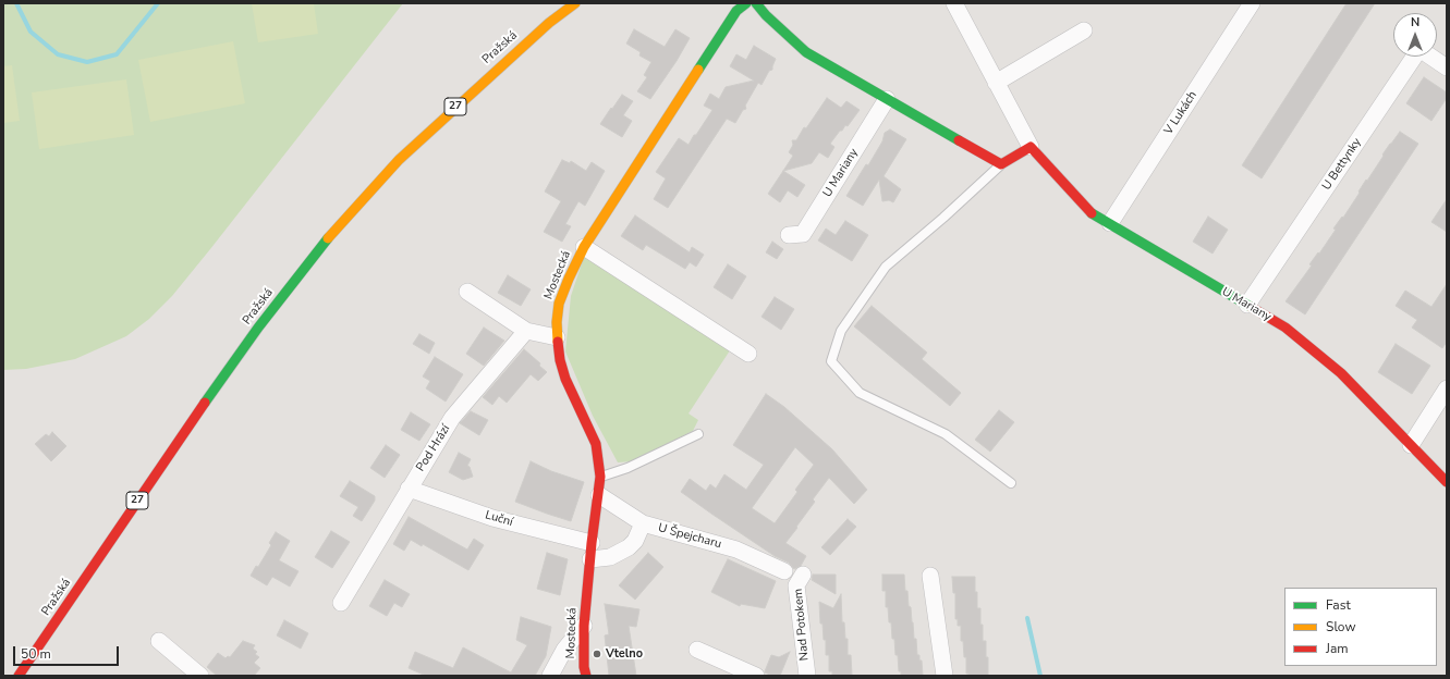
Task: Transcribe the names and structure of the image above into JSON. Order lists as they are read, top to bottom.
{
  "streets": {
    "street": [
      "Pražská",
      "27",
      "V Lukách",
      "U Bettynky",
      "U Mariany",
      "Mostecká",
      "Pod Hrází",
      "Luční",
      "U Špejcharu",
      "Nad Potokem"
    ]
  },
  "crossings": [
    ["V Lukách", "U Mariany"],
    ["U Bettynky", "U Mariany"],
    ["Mostecká", "Luční"],
    ["Mostecká", "U Špejcharu"],
    ["Pod Hrází", "Luční"]
  ],
  "places": ["Vtelno"],
  "legend": ["Fast", "Slow", "Jam"],
  "scale_bar": "50 m",
  "north": "top"
}
